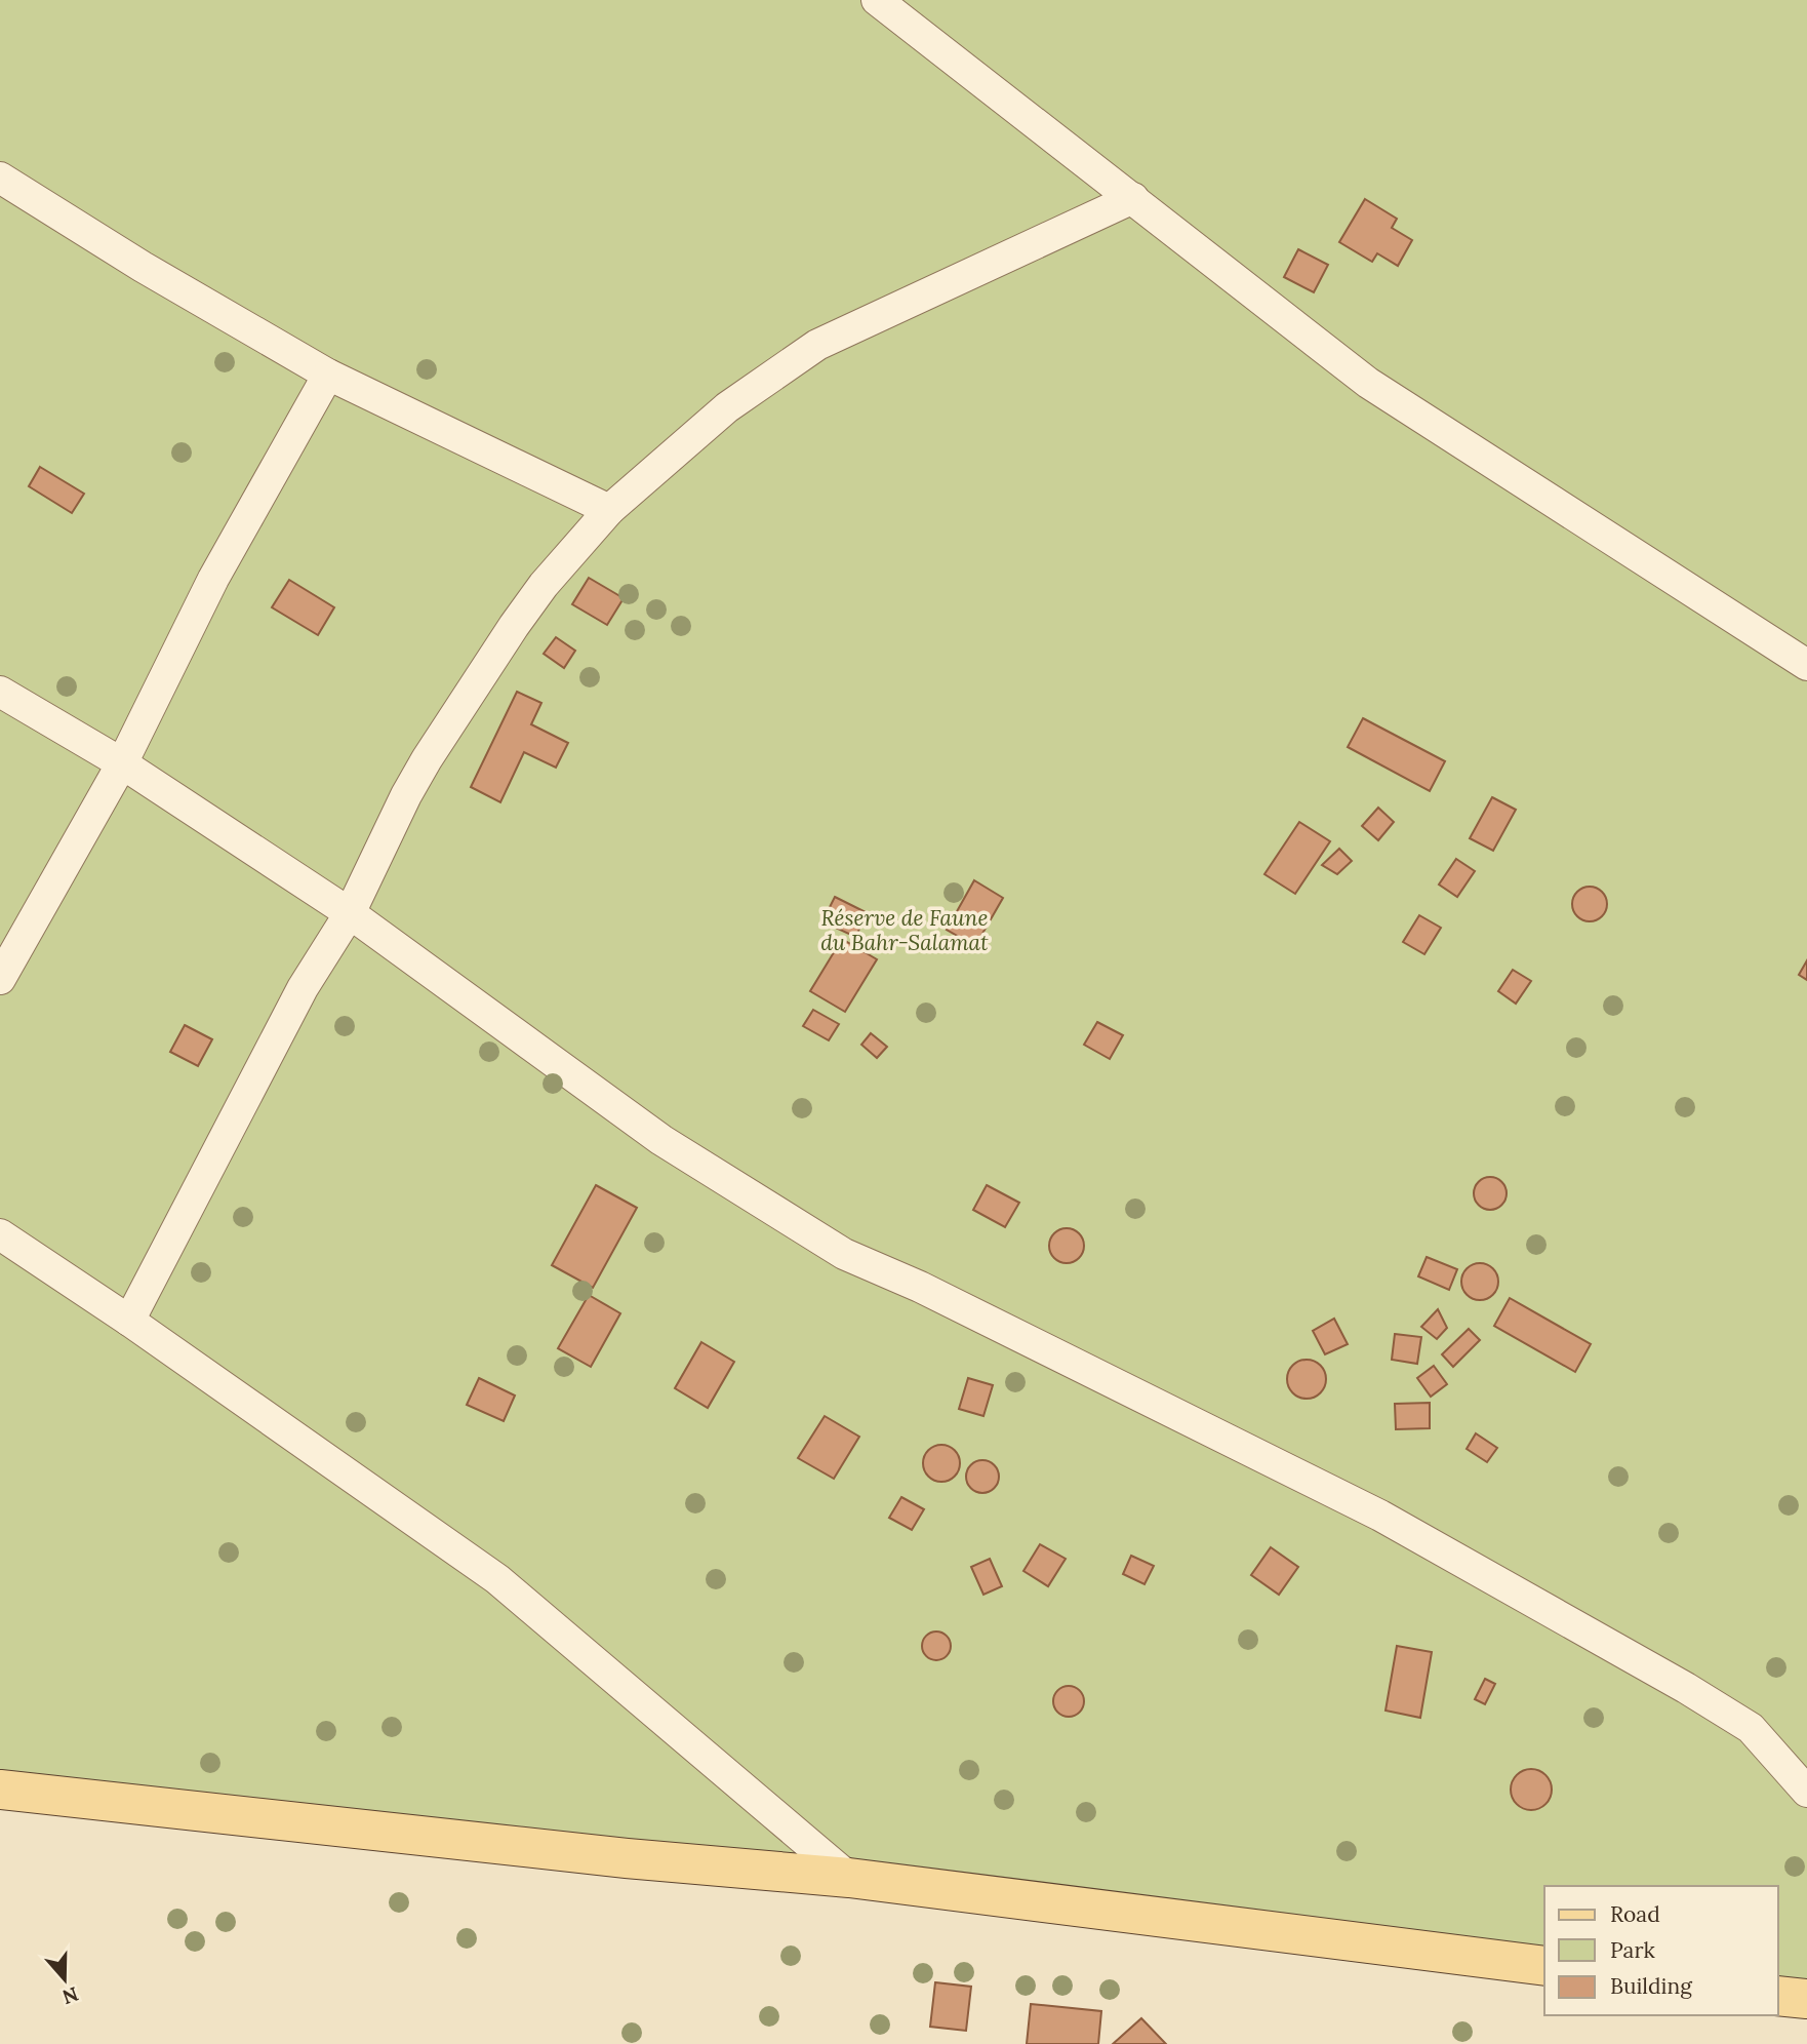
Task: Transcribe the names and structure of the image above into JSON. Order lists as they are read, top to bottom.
{
  "parks": ["Réserve de Faune du Bahr-Salamat"],
  "legend": ["Road", "Park", "Building"],
  "north": "bottom"
}
